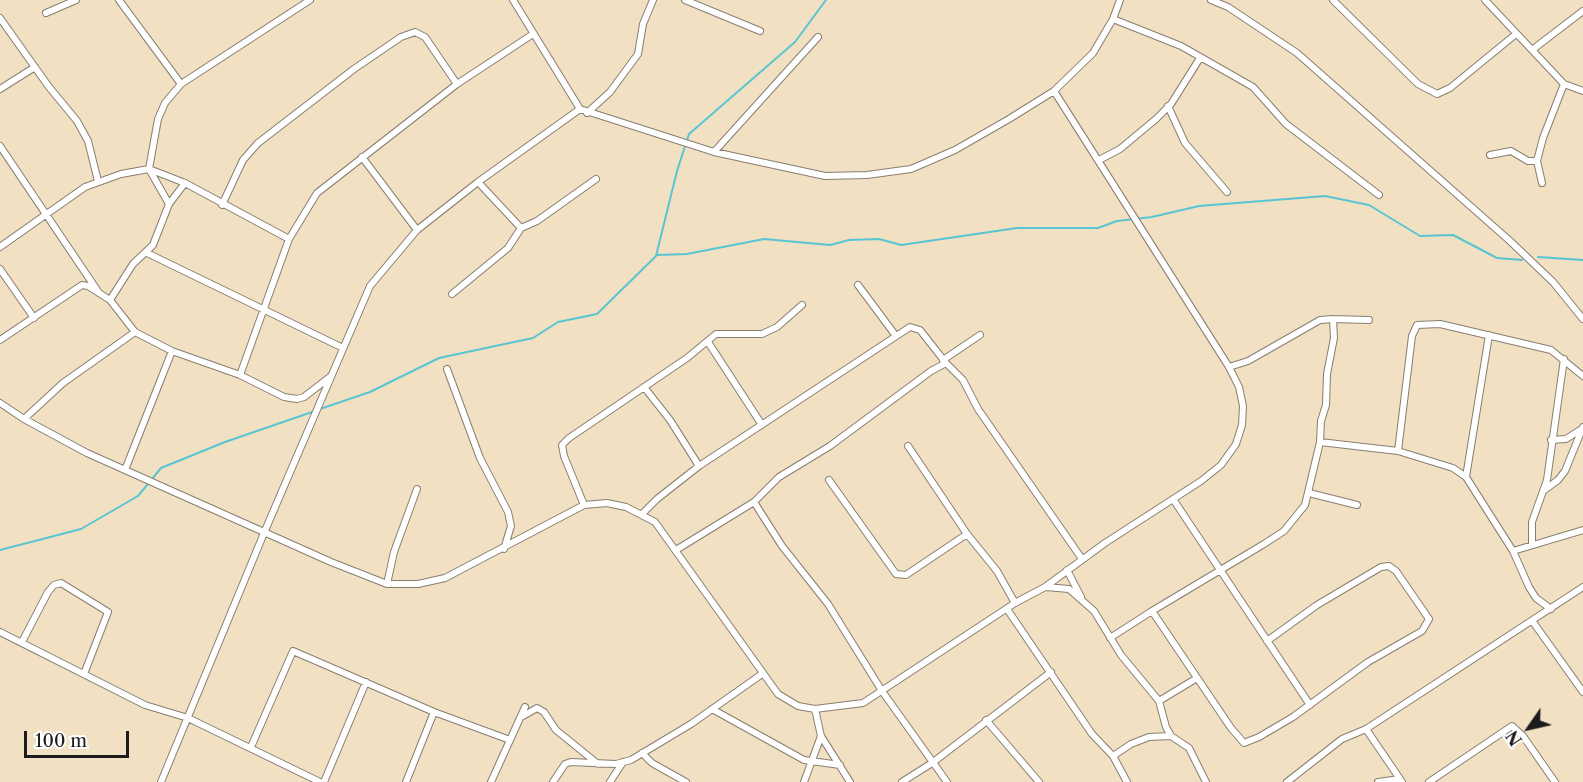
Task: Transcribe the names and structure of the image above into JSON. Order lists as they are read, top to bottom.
{
  "scale_bar": "100 m",
  "north": "bottom left"
}
